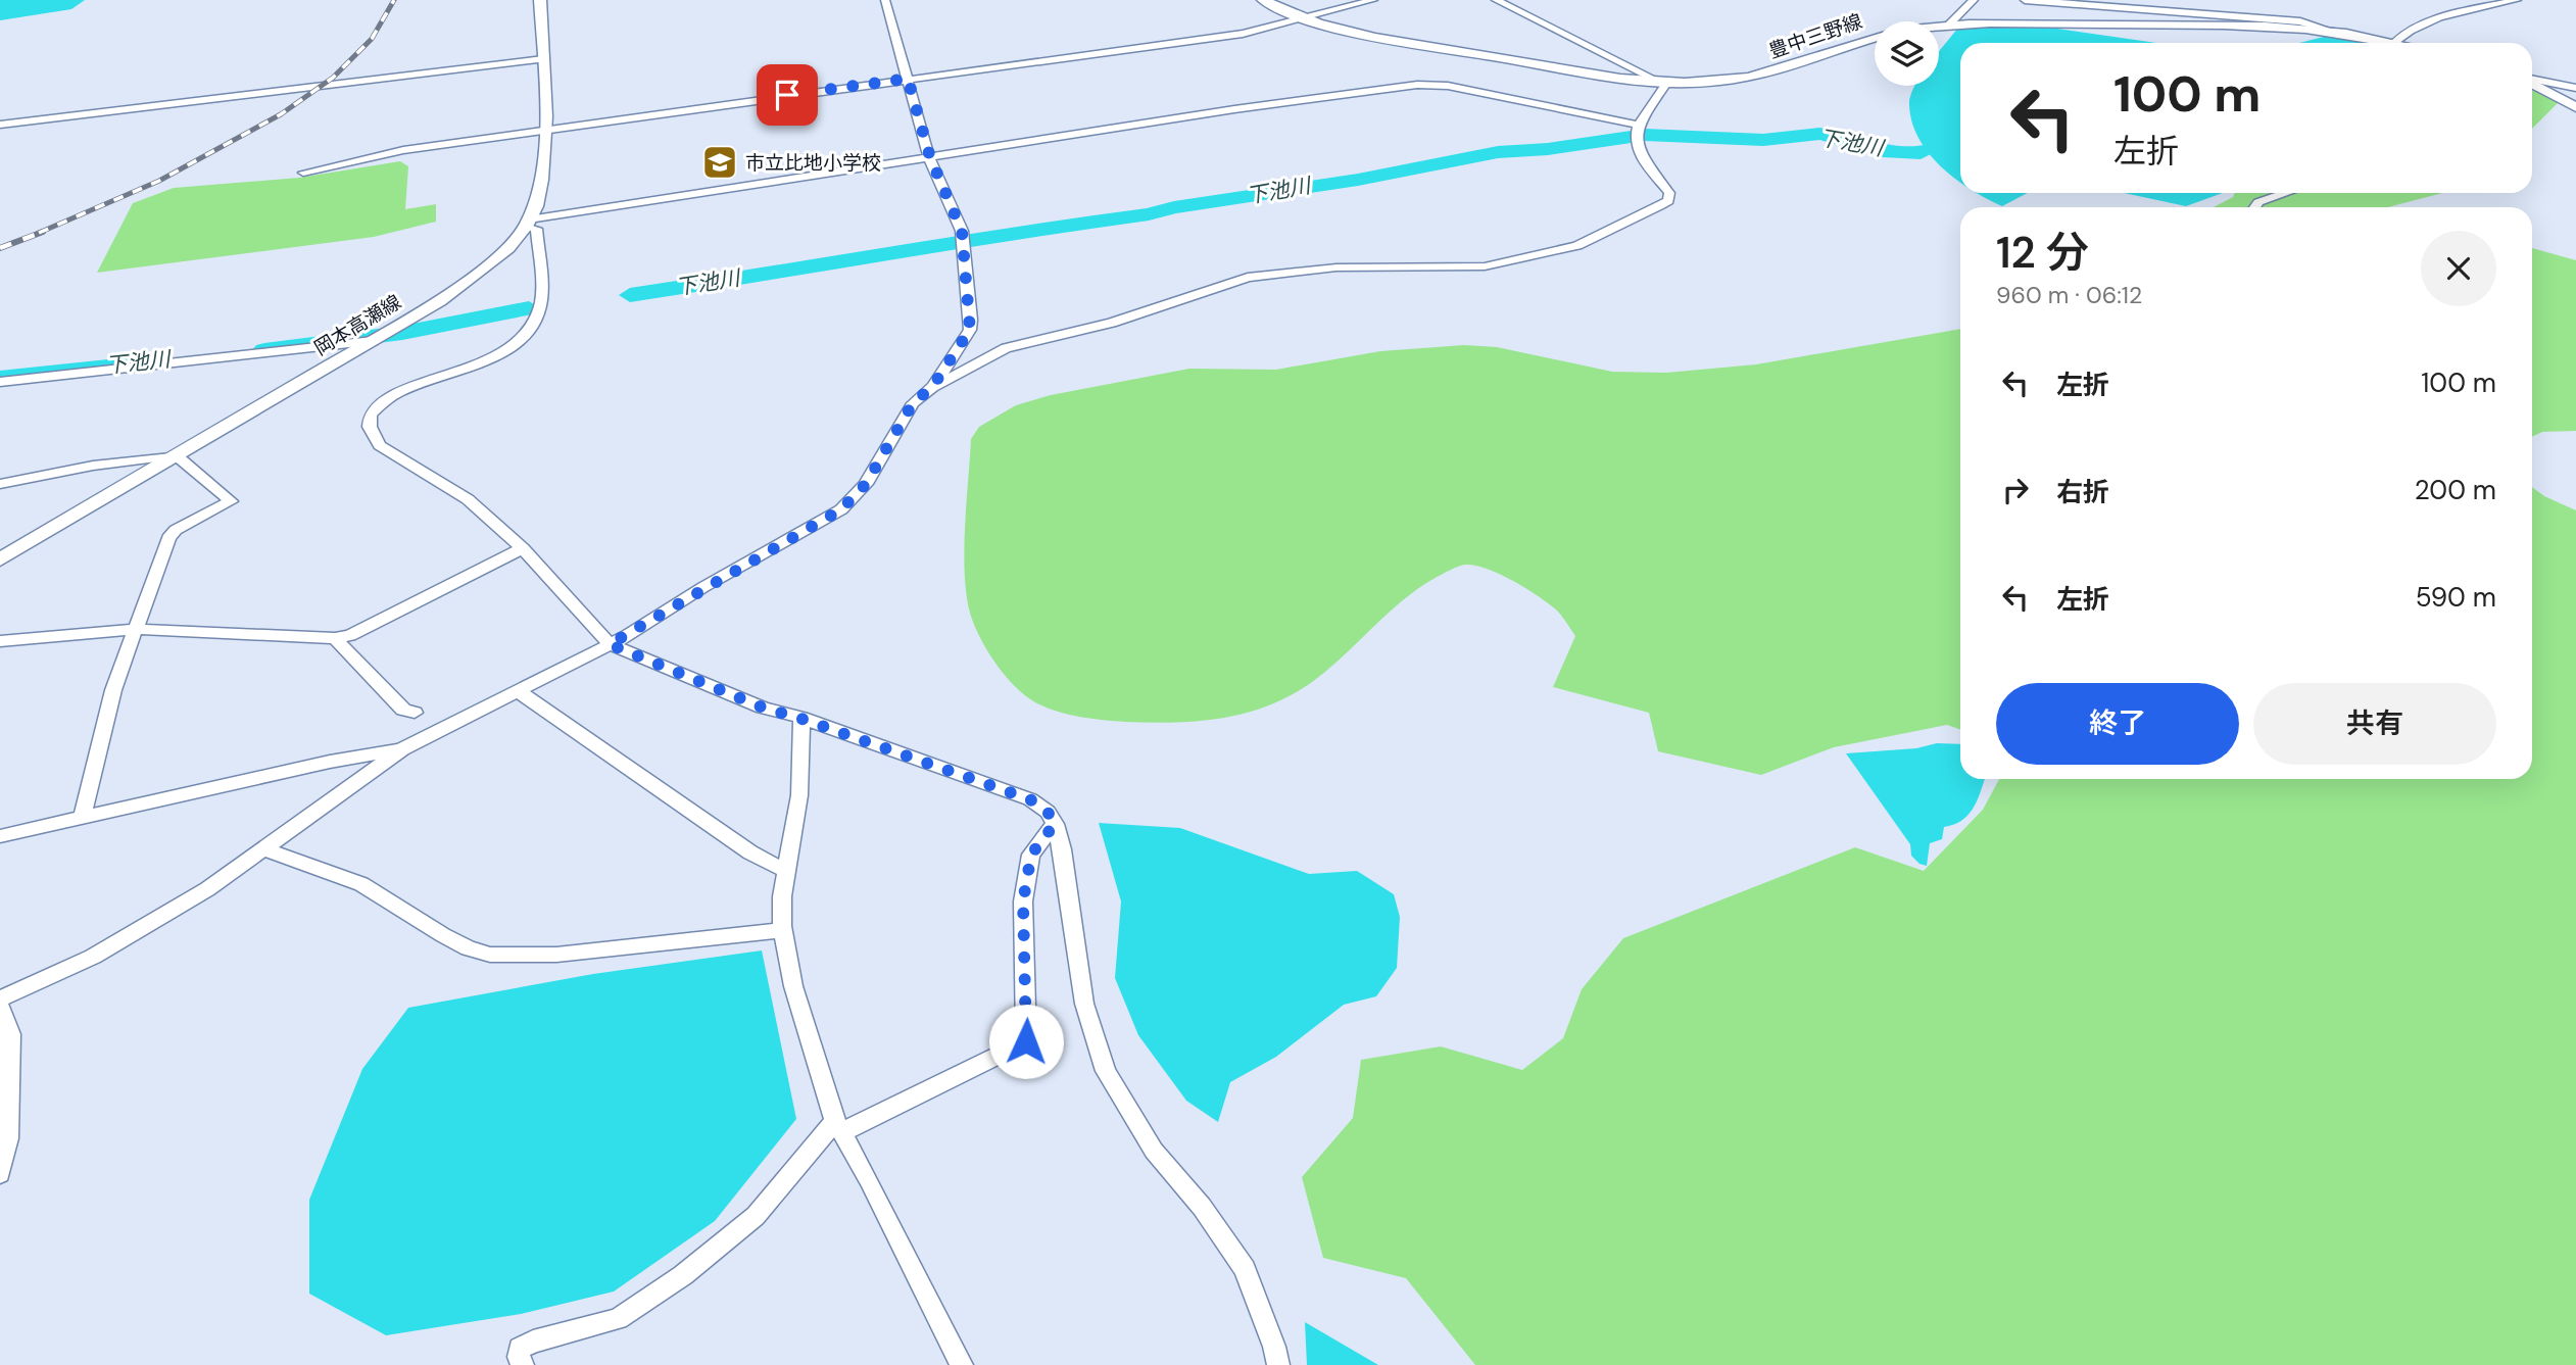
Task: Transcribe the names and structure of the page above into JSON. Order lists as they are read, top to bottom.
{
  "streets": {
    "main road": ["豊中三野線", "岡本高瀬線"]
  },
  "water": ["下池川"],
  "places": {
    "school or university": ["市立比地小学校"]
  },
  "page": {
    "turn": ["100 m", "左折"],
    "heading": ["12 分", "960 m · 06:12"],
    "list": [
      {
        "name": "左折",
        "value": "100 m"
      },
      {
        "name": "右折",
        "value": "200 m"
      },
      {
        "name": "左折",
        "value": "590 m"
      }
    ],
    "buttons": ["終了", "共有"]
  }
}
